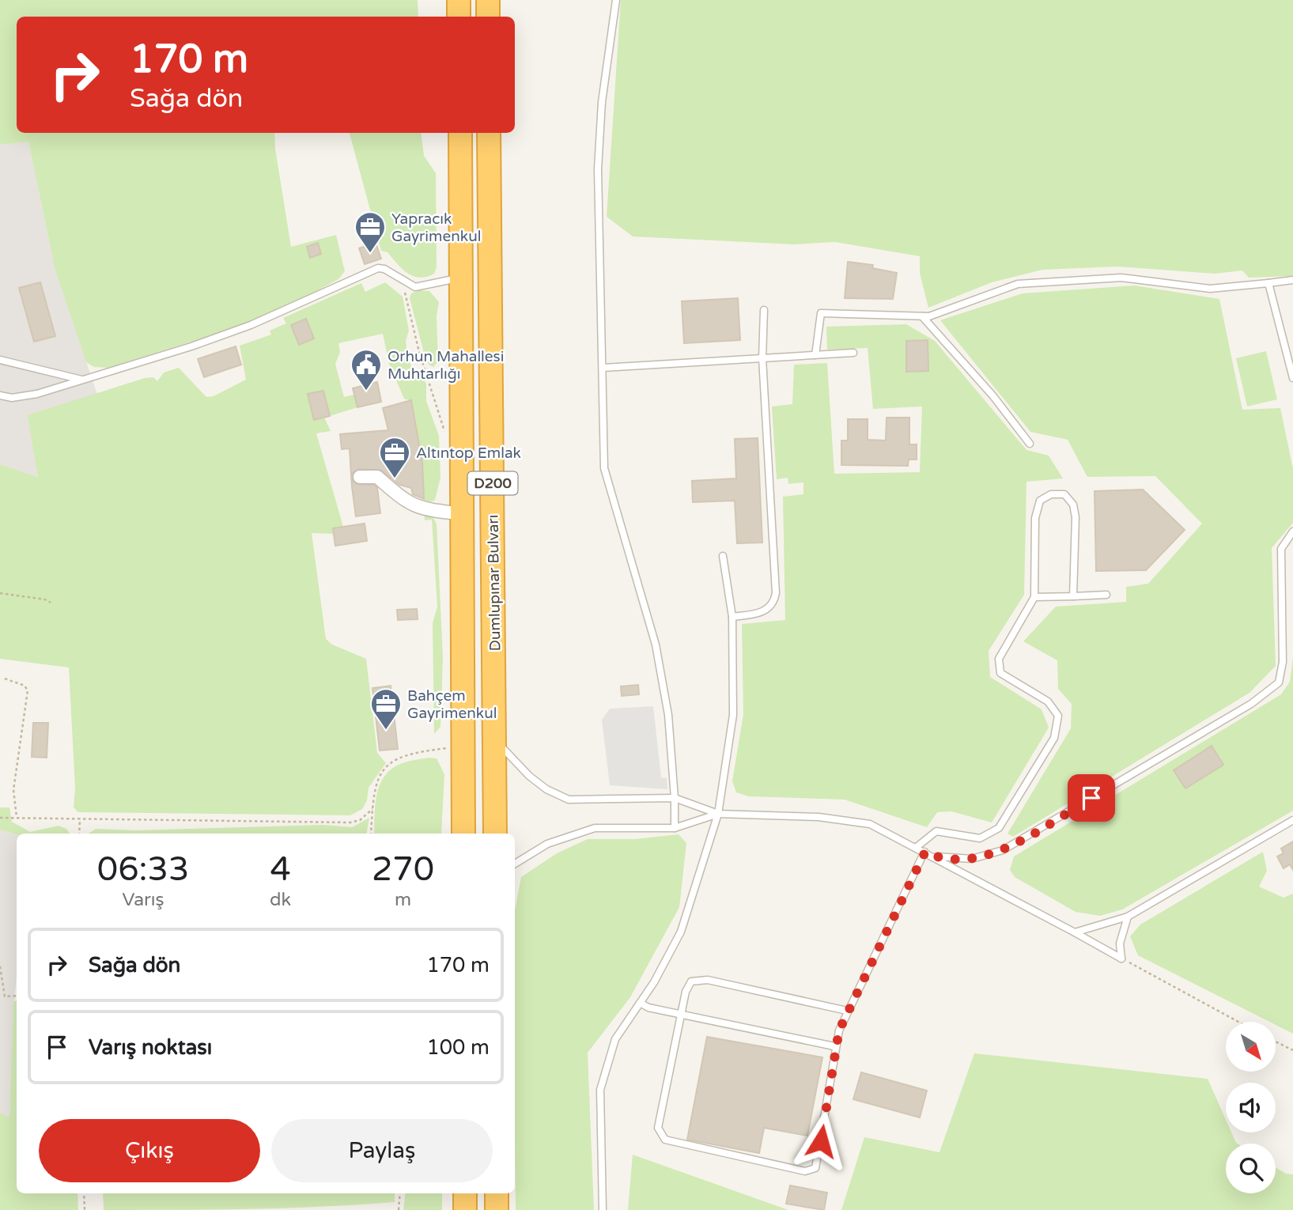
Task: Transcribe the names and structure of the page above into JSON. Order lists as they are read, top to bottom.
{
  "streets": {
    "highway": ["D200", "Dumlupınar Bulvarı"]
  },
  "places": {
    "office": ["Yapracık Gayrimenkul", "Altıntop Emlak", "Bahçem Gayrimenkul"],
    "public building": ["Orhun Mahallesi Muhtarlığı"]
  },
  "north": "bottom right",
  "page": {
    "turn": ["170 m", "Sağa dön"],
    "eta": [
      "06:33",
      "Varış",
      "4",
      "dk",
      "270",
      "m"
    ],
    "list": [
      {
        "name": "Sağa dön",
        "value": "170 m"
      },
      {
        "name": "Varış noktası",
        "value": "100 m"
      }
    ],
    "buttons": ["Çıkış", "Paylaş"]
  }
}
